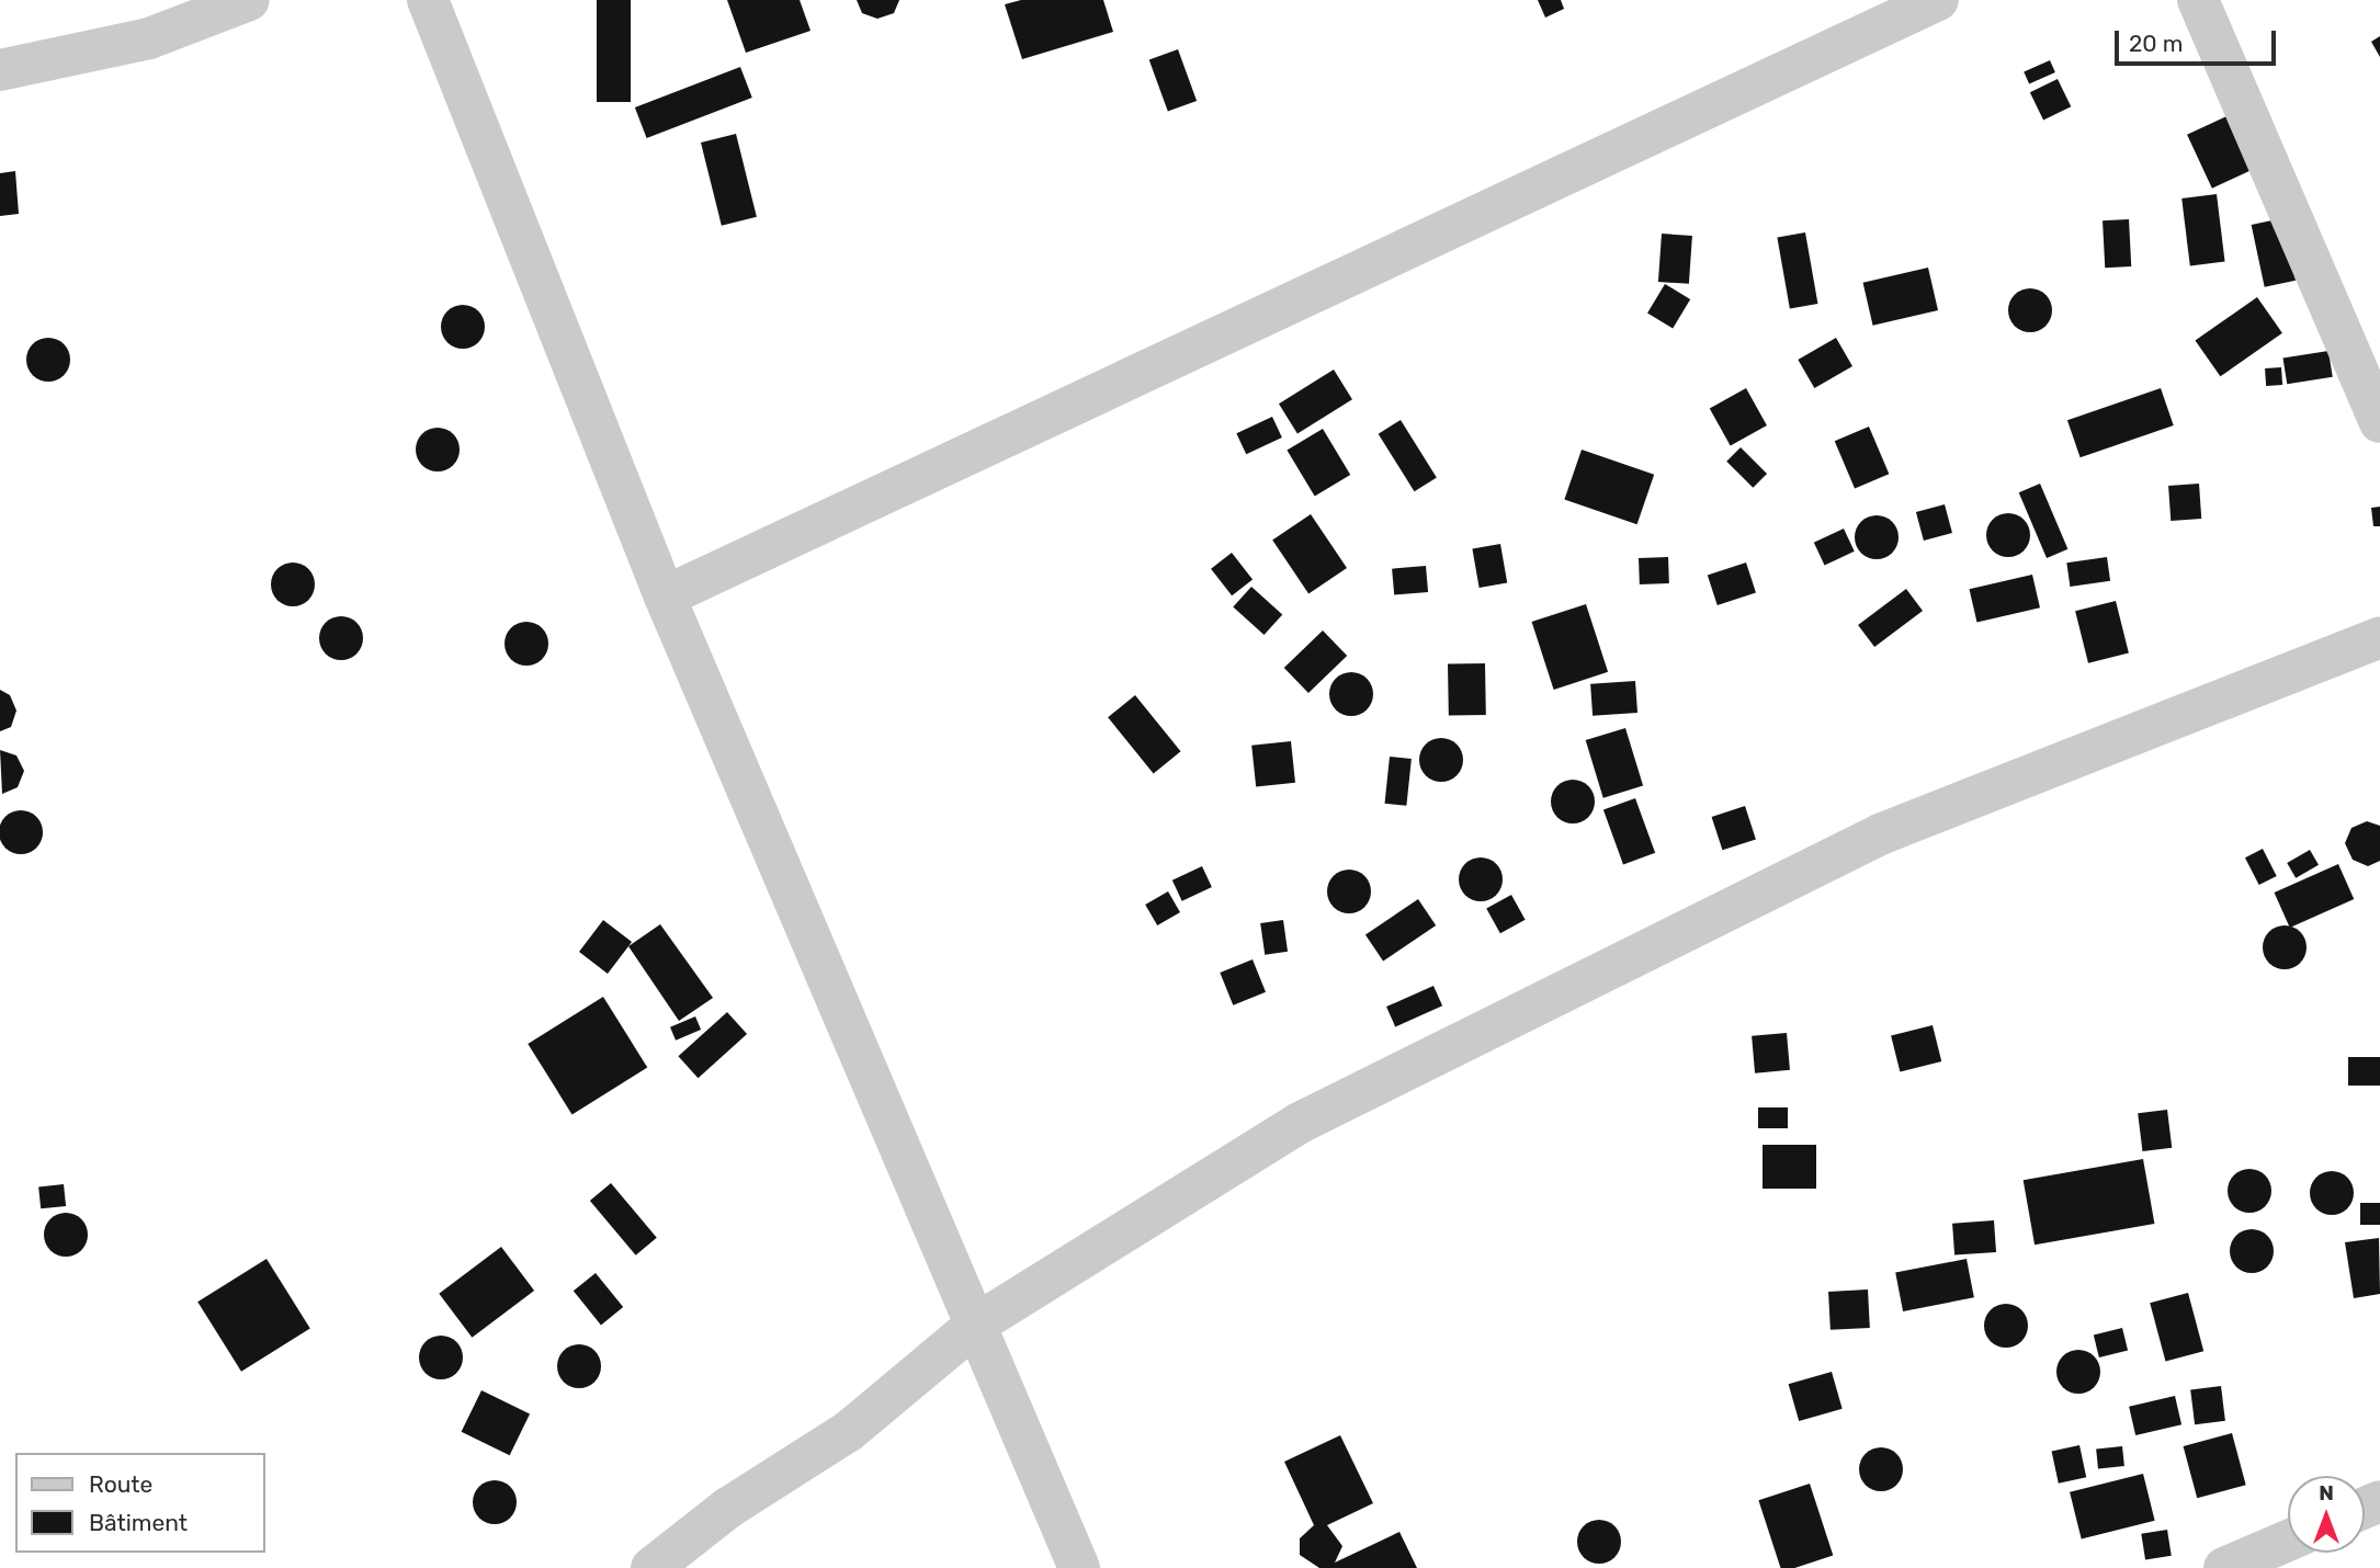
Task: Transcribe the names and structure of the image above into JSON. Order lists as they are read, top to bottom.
{
  "legend": ["Route", "Bâtiment"],
  "scale_bar": "20 m",
  "north": "top"
}
